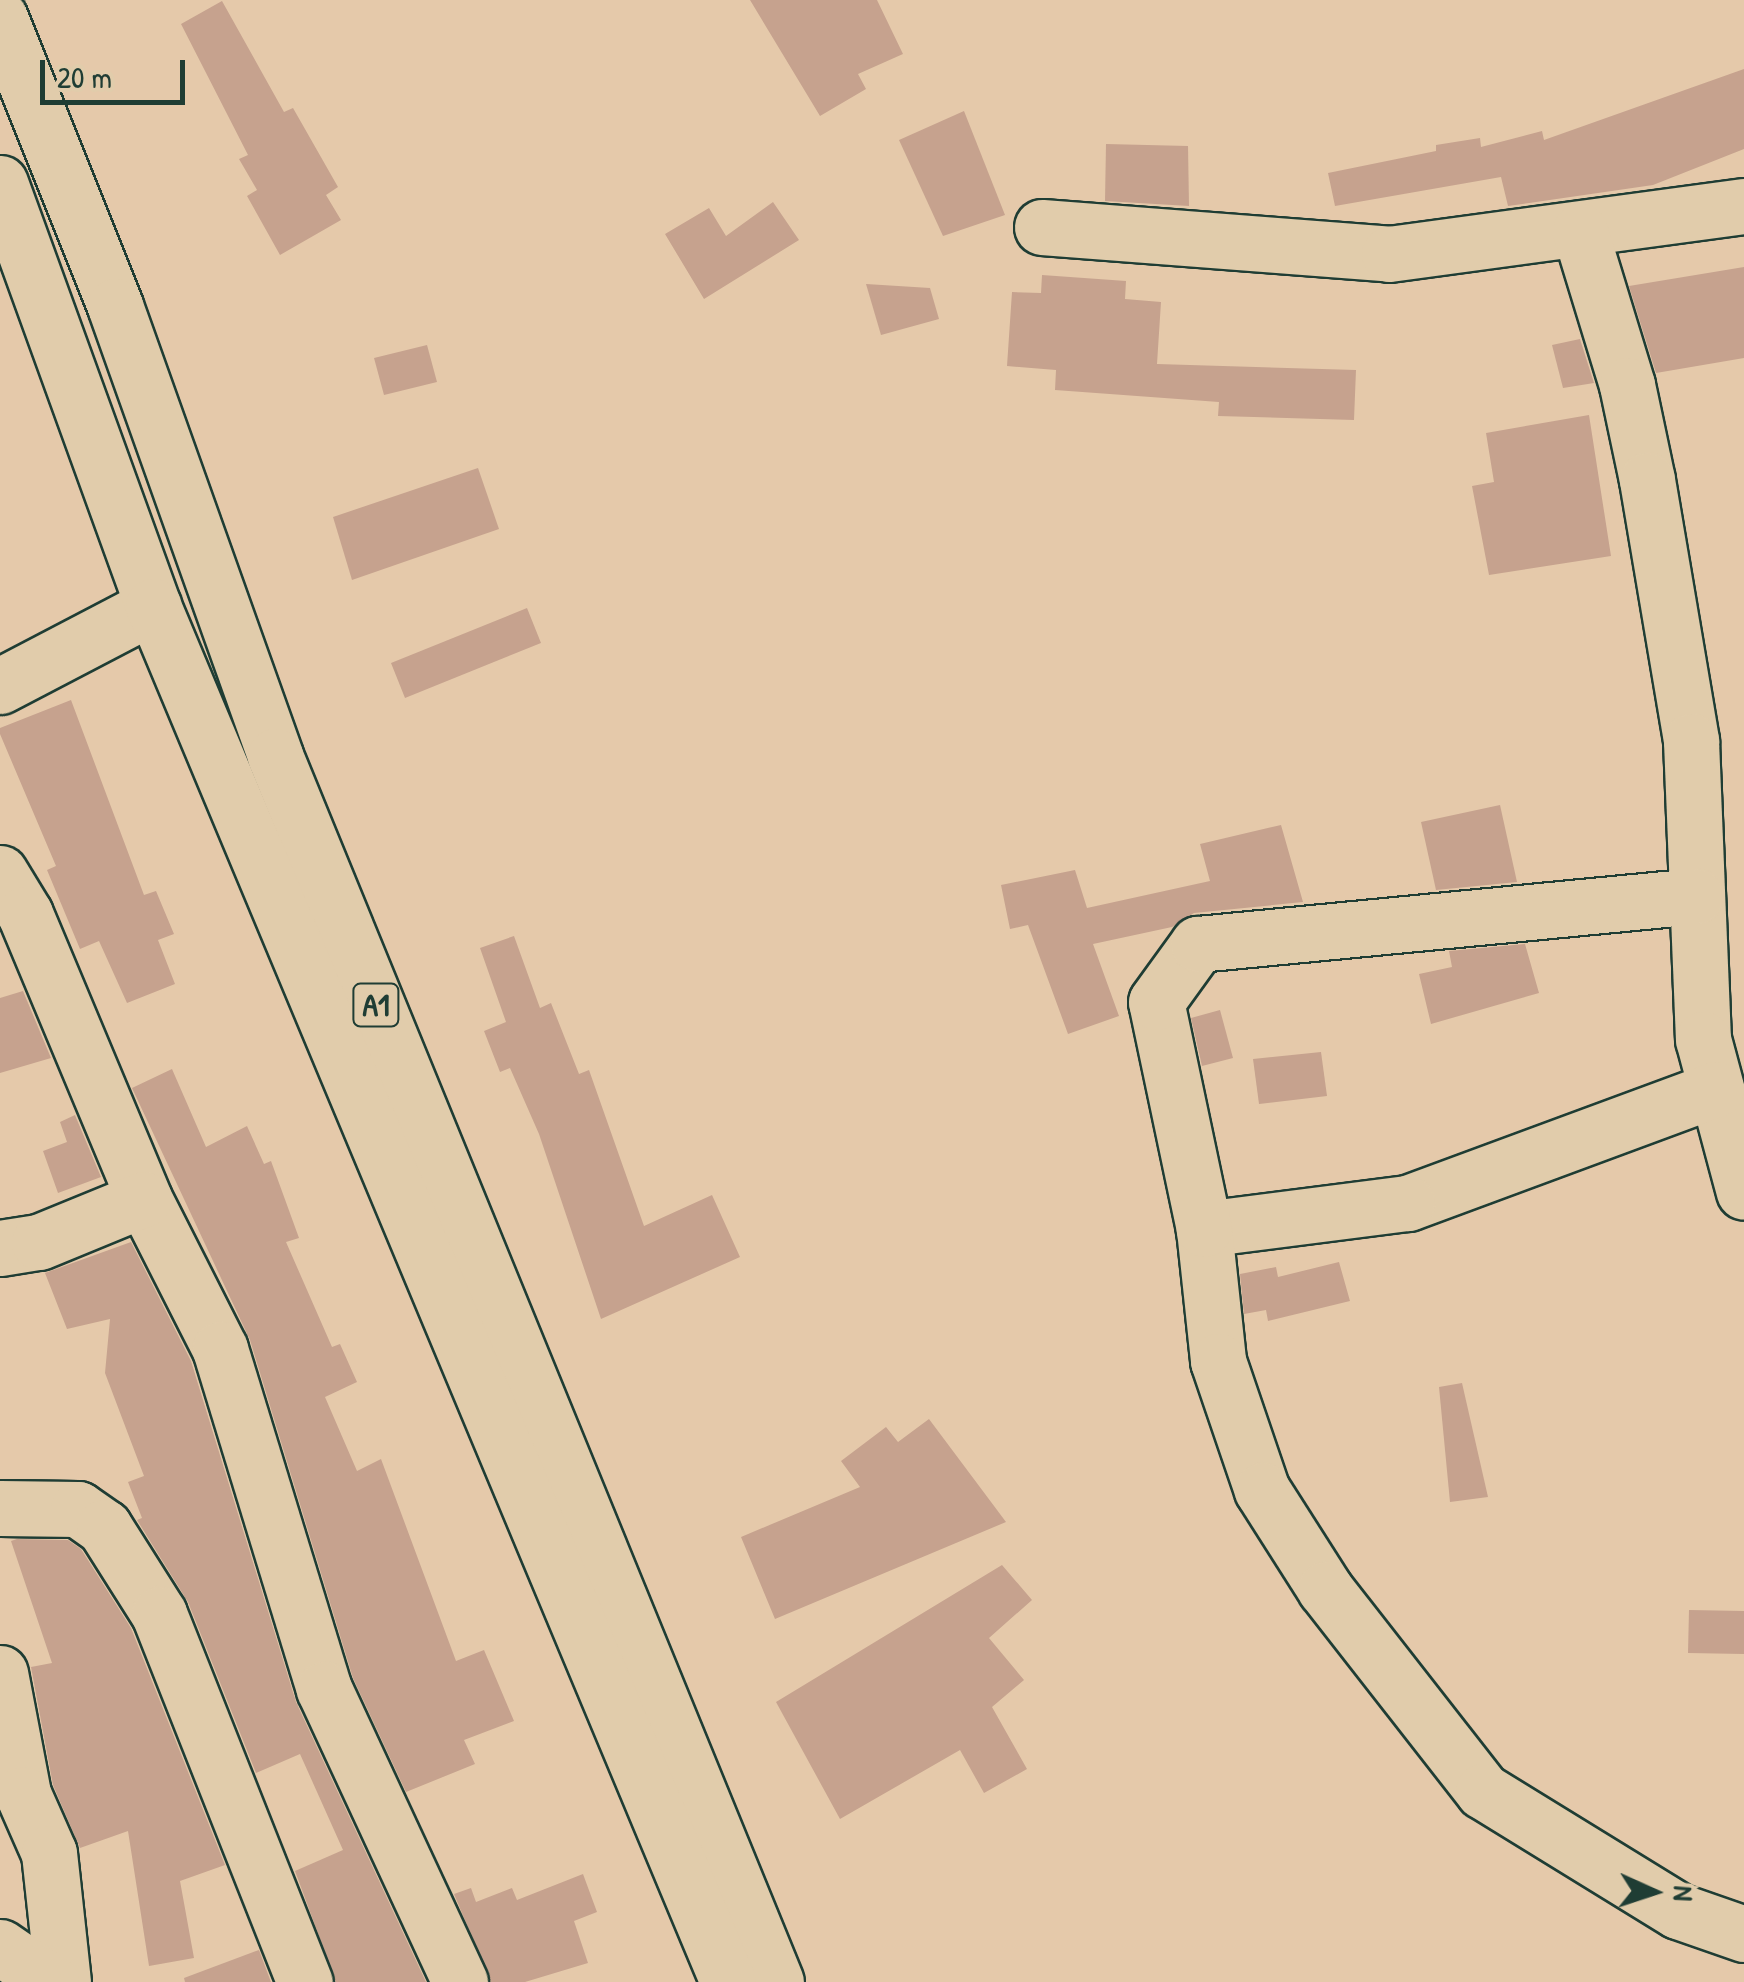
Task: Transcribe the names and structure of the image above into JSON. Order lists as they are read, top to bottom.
{
  "streets": {
    "main road": ["A1"]
  },
  "scale_bar": "20 m",
  "north": "right"
}
